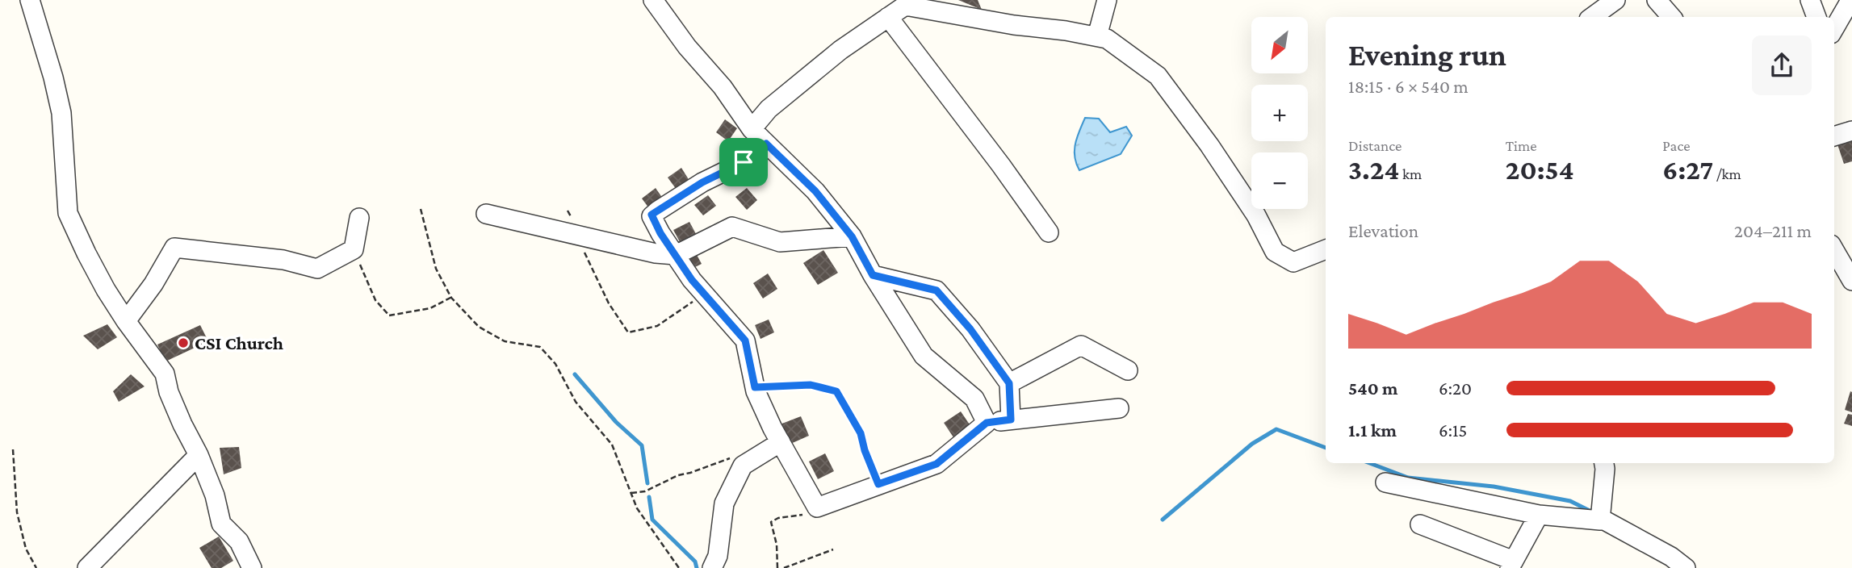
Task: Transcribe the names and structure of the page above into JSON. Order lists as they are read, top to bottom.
{
  "places": ["CSI Church"],
  "north": "bottom left",
  "page": {
    "map_buttons": ["+", "−"],
    "heading": ["Evening run", "18:15 · 6 × 540 m"],
    "stats": [
      ["Distance", "3.24 km"],
      ["Time", "20:54"],
      ["Pace", "6:27 /km"]
    ],
    "chart": ["Elevation", "204–211 m"],
    "list": [
      {
        "name": "540 m",
        "note": "6:20"
      },
      {
        "name": "1.1 km",
        "note": "6:15"
      }
    ]
  }
}
